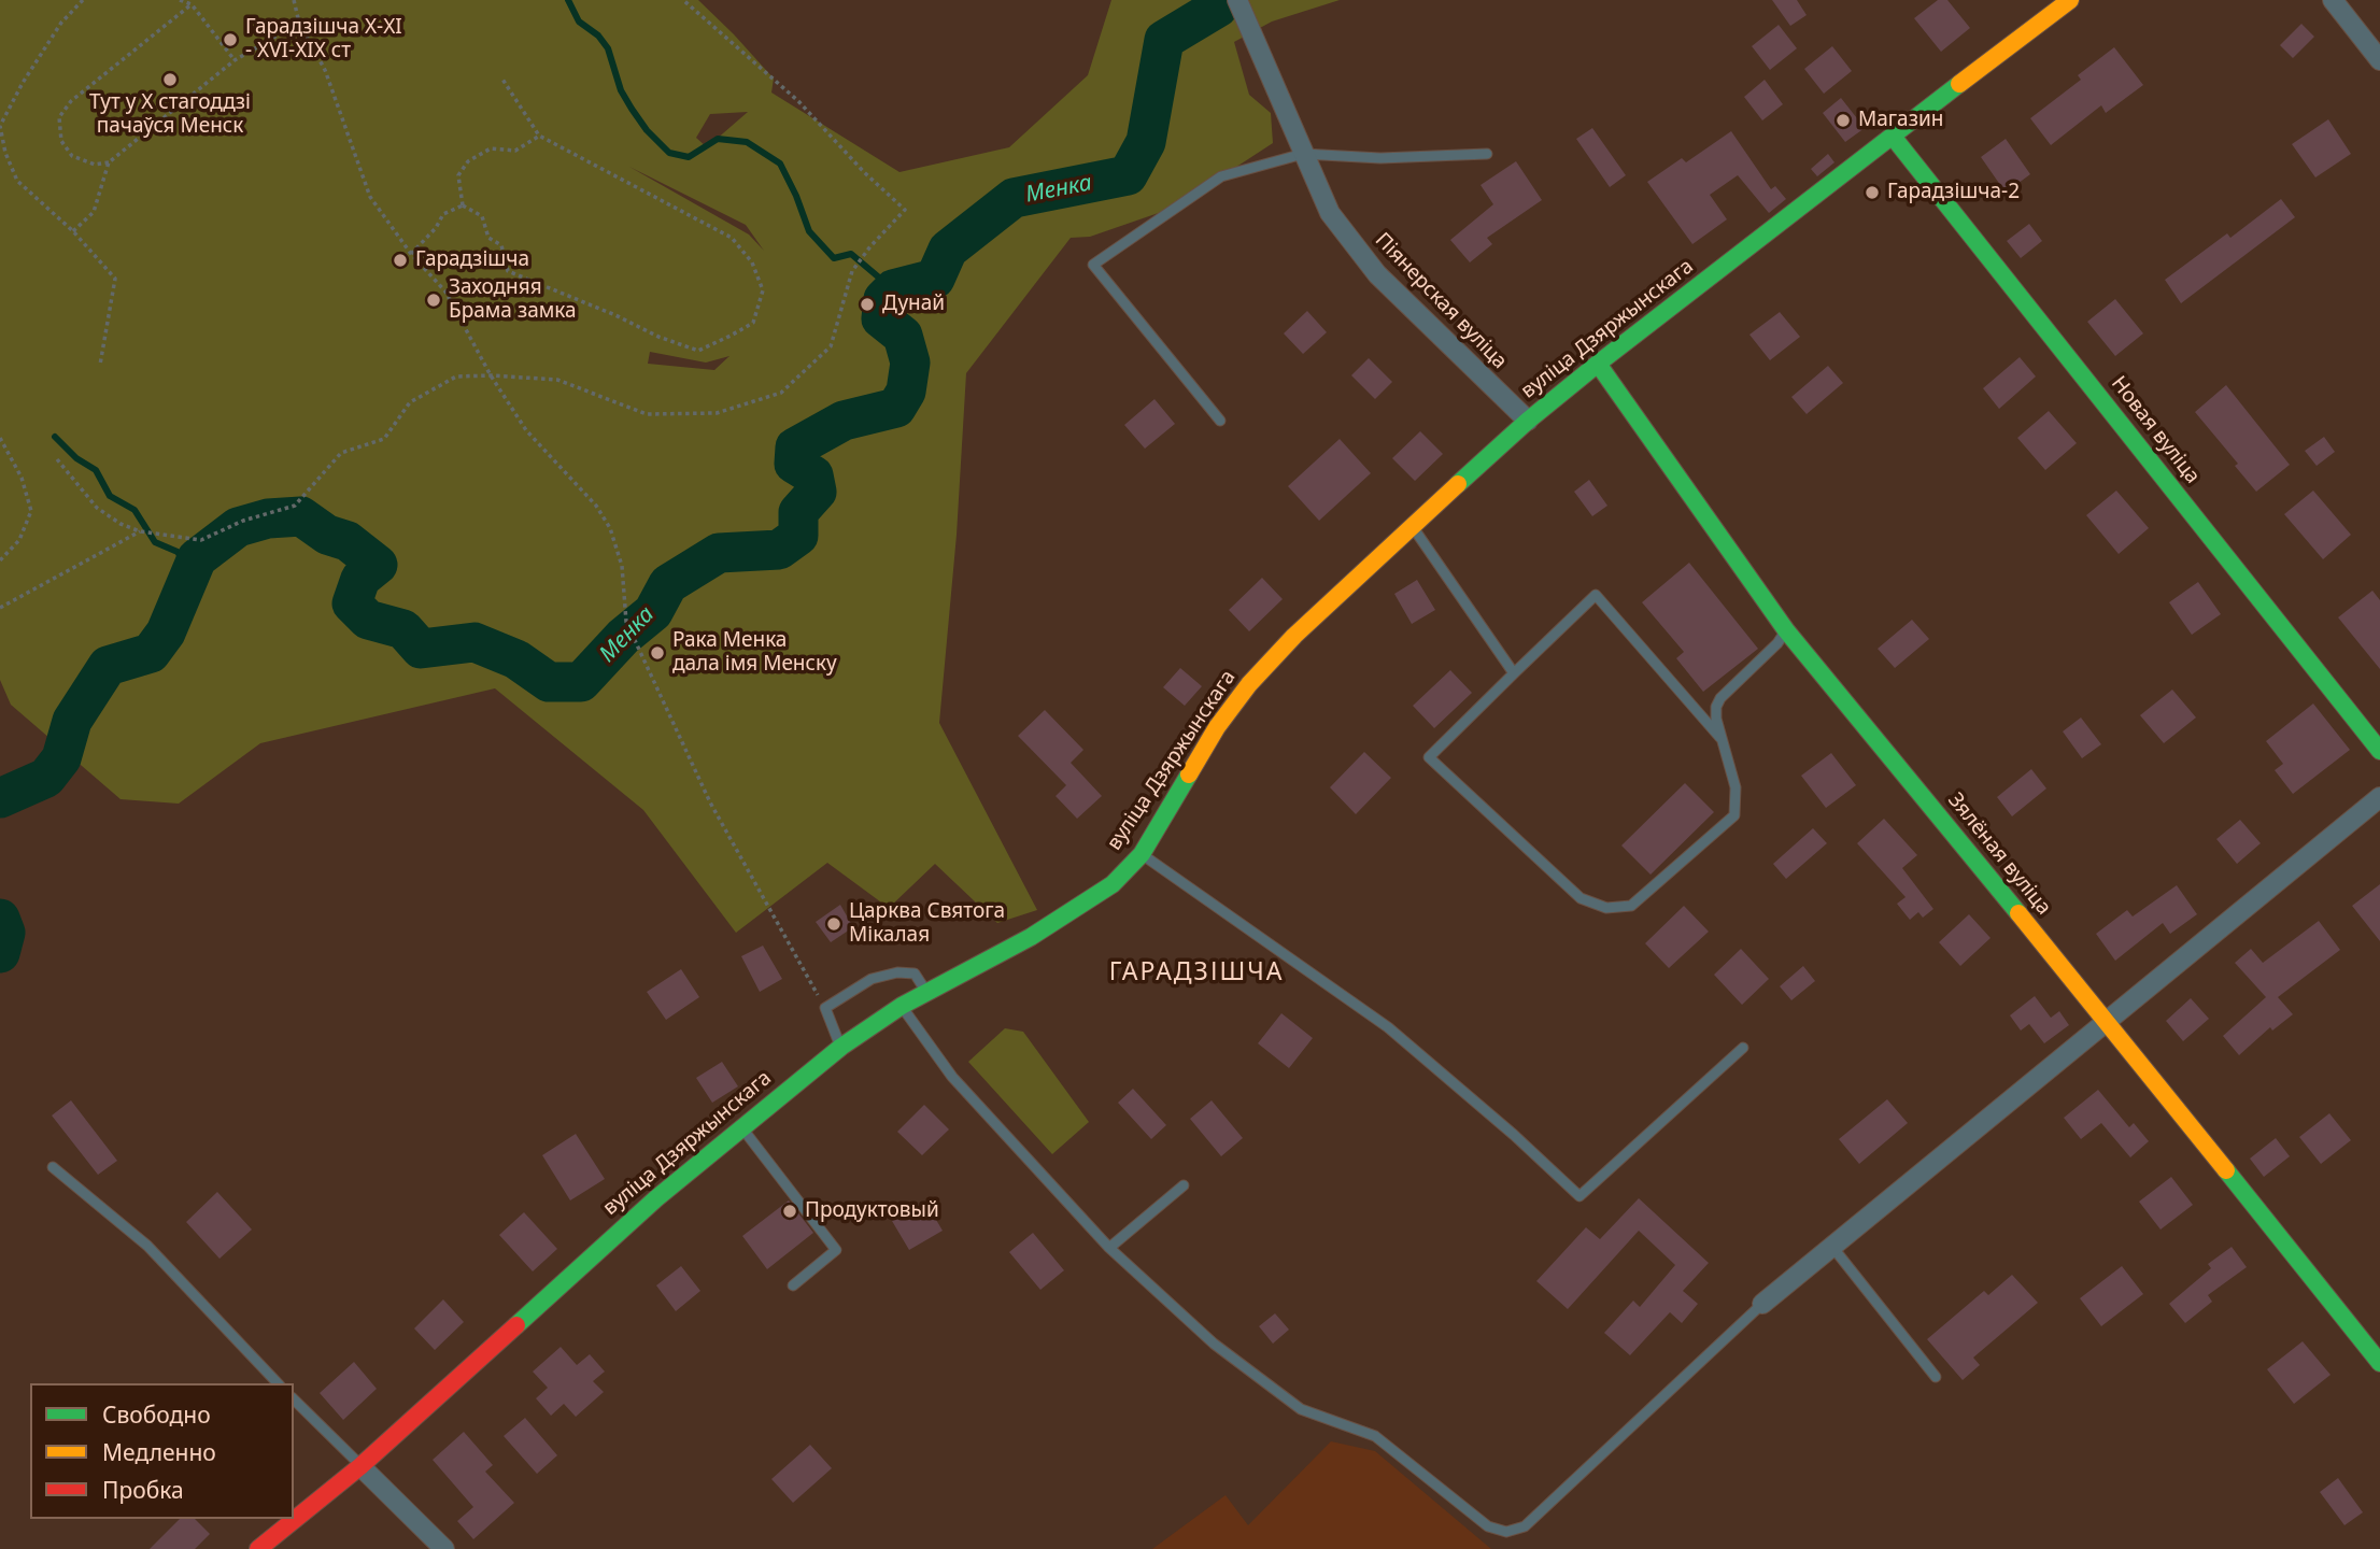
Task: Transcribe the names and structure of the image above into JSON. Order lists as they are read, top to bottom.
{
  "streets": {
    "street": [
      "Піянерская вуліца",
      "вуліца Дзяржынскага",
      "Новая вуліца",
      "Зялёная вуліца"
    ]
  },
  "crossings": [
    ["Піянерская вуліца", "вуліца Дзяржынскага"],
    ["вуліца Дзяржынскага", "Новая вуліца"],
    ["вуліца Дзяржынскага", "Зялёная вуліца"]
  ],
  "districts": ["ГАРАДЗІШЧА"],
  "water": ["Менка"],
  "places": [
    "Гарадзішча X-XI - XVI-XIX ст",
    "Тут у X стагоддзі пачаўся Менск",
    "Магазин",
    "Гарадзішча-2",
    "Гарадзішча",
    "Заходняя Брама замка",
    "Дунай",
    "Рака Менка дала імя Менску",
    "Царква Святога Мікалая",
    "Продуктовый"
  ],
  "legend": ["Свободно", "Медленно", "Пробка"]
}
